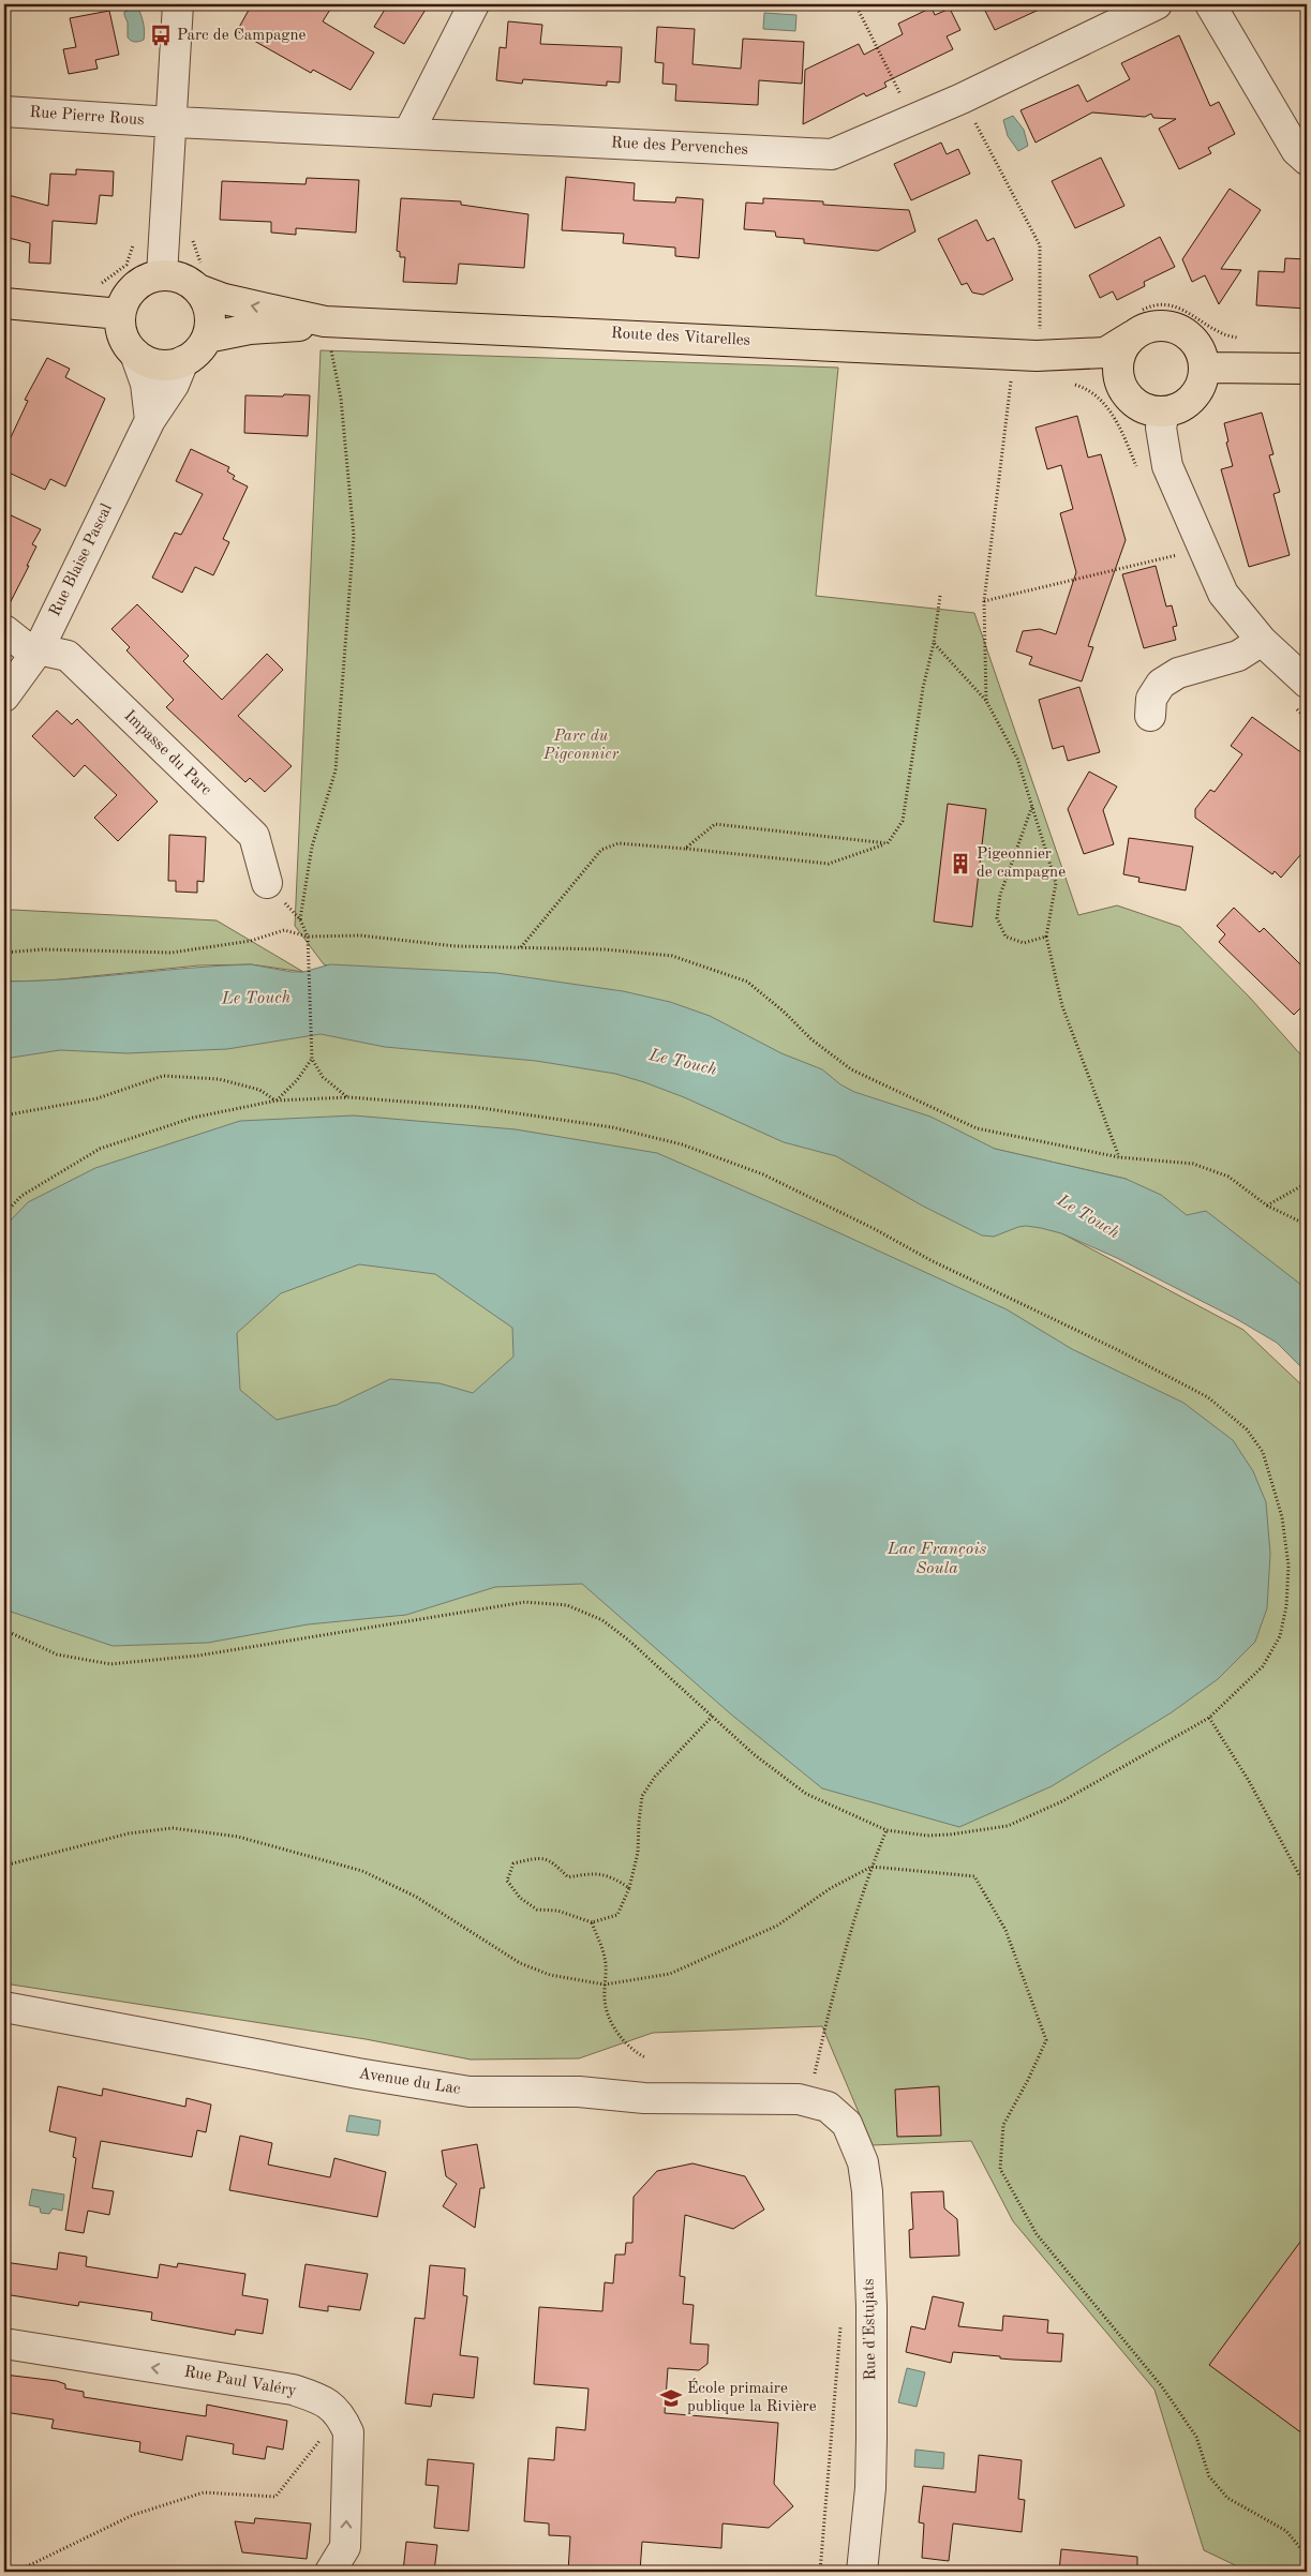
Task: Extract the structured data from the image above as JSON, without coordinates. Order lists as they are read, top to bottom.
{
  "streets": {
    "main road": ["Route des Vitarelles"],
    "street": [
      "Rue Pierre Rous",
      "Rue des Pervenches",
      "Rue Blaise Pascal",
      "Impasse du Parc",
      "Avenue du Lac",
      "Rue d'Estujats",
      "Rue Paul Valéry"
    ]
  },
  "crossings": [
    ["Rue Pierre Rous", "Rue des Pervenches"],
    ["Route des Vitarelles", "Rue Blaise Pascal"],
    ["Rue Blaise Pascal", "Impasse du Parc"],
    ["Avenue du Lac", "Rue d'Estujats"]
  ],
  "one_way": ["Rue Paul Valéry"],
  "water": ["Le Touch", "Lac François Soula"],
  "parks": ["Parc du Pigeonnier"],
  "places": {
    "bus stop": ["Parc de Campagne"],
    "building": ["Pigeonnier de campagne"],
    "school or university": ["École primaire publique la Rivière"]
  }
}
